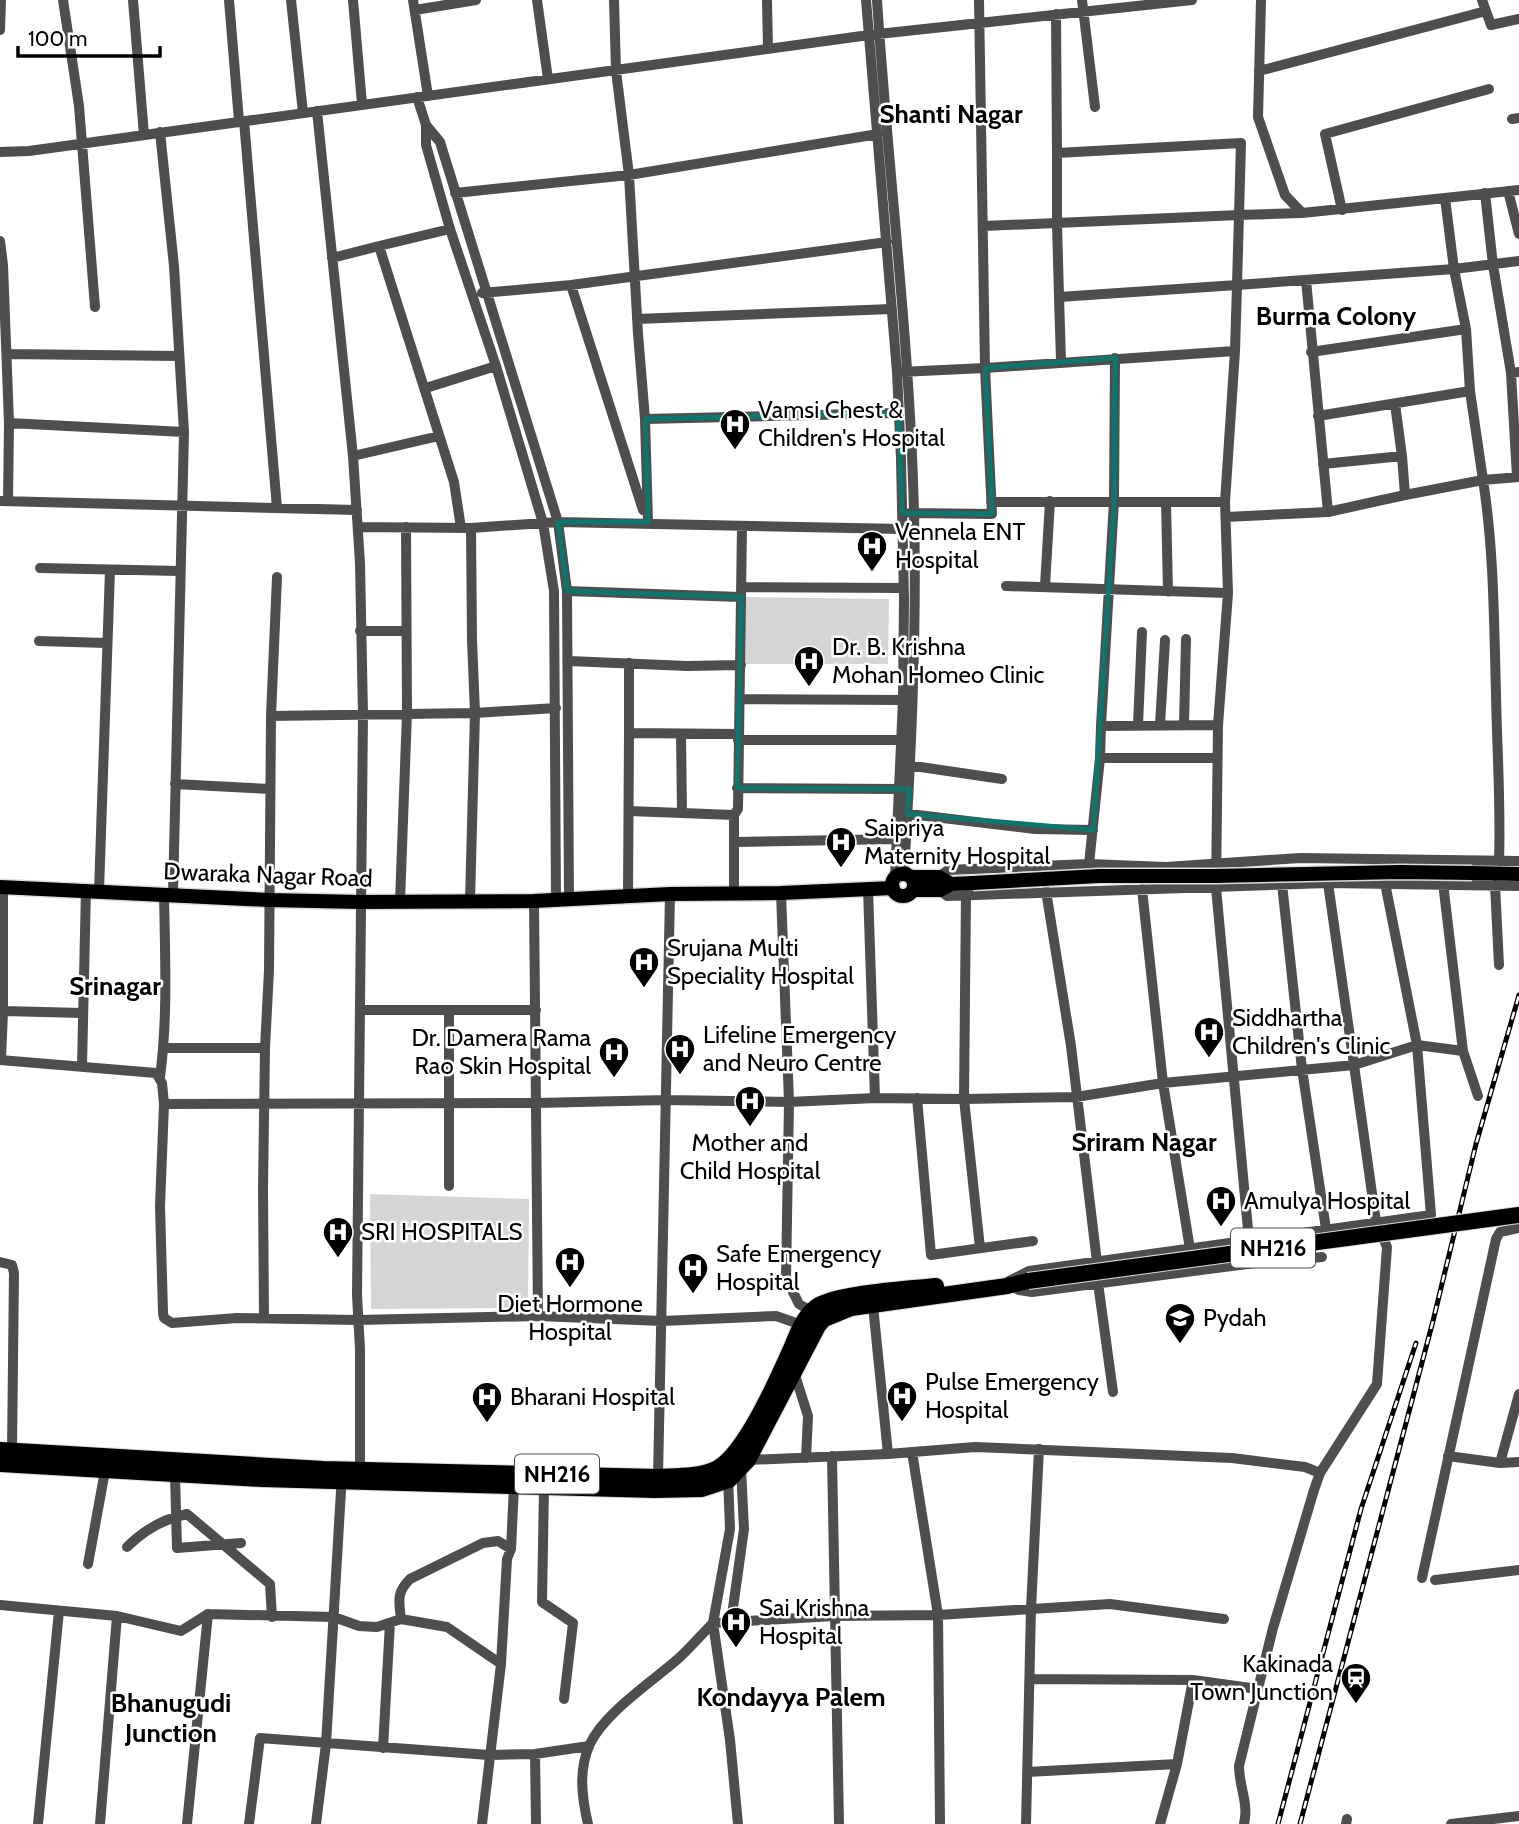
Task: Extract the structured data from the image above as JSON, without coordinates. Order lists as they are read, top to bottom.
{
  "streets": {
    "highway": ["NH216"],
    "main road": ["Dwaraka Nagar Road"]
  },
  "districts": [
    "Shanti Nagar",
    "Burma Colony",
    "Srinagar",
    "Sriram Nagar",
    "Kondayya Palem",
    "Bhanugudi Junction"
  ],
  "places": {
    "hospital": [
      "Vamsi Chest & Children's Hospital",
      "Vennela ENT Hospital",
      "Dr. B. Krishna Mohan Homeo Clinic",
      "Saipriya Maternity Hospital",
      "Srujana Multi Speciality Hospital",
      "Siddhartha Children's Clinic",
      "Lifeline Emergency and Neuro Centre",
      "Dr. Damera Rama Rao Skin Hospital",
      "Mother and Child Hospital",
      "Amulya Hospital",
      "SRI HOSPITALS",
      "Diet Hormone Hospital",
      "Safe Emergency Hospital",
      "Pulse Emergency Hospital",
      "Bharani Hospital",
      "Sai Krishna Hospital"
    ],
    "school or university": ["Pydah"],
    "station": ["Kakinada Town Junction"]
  },
  "scale_bar": "100 m"
}
